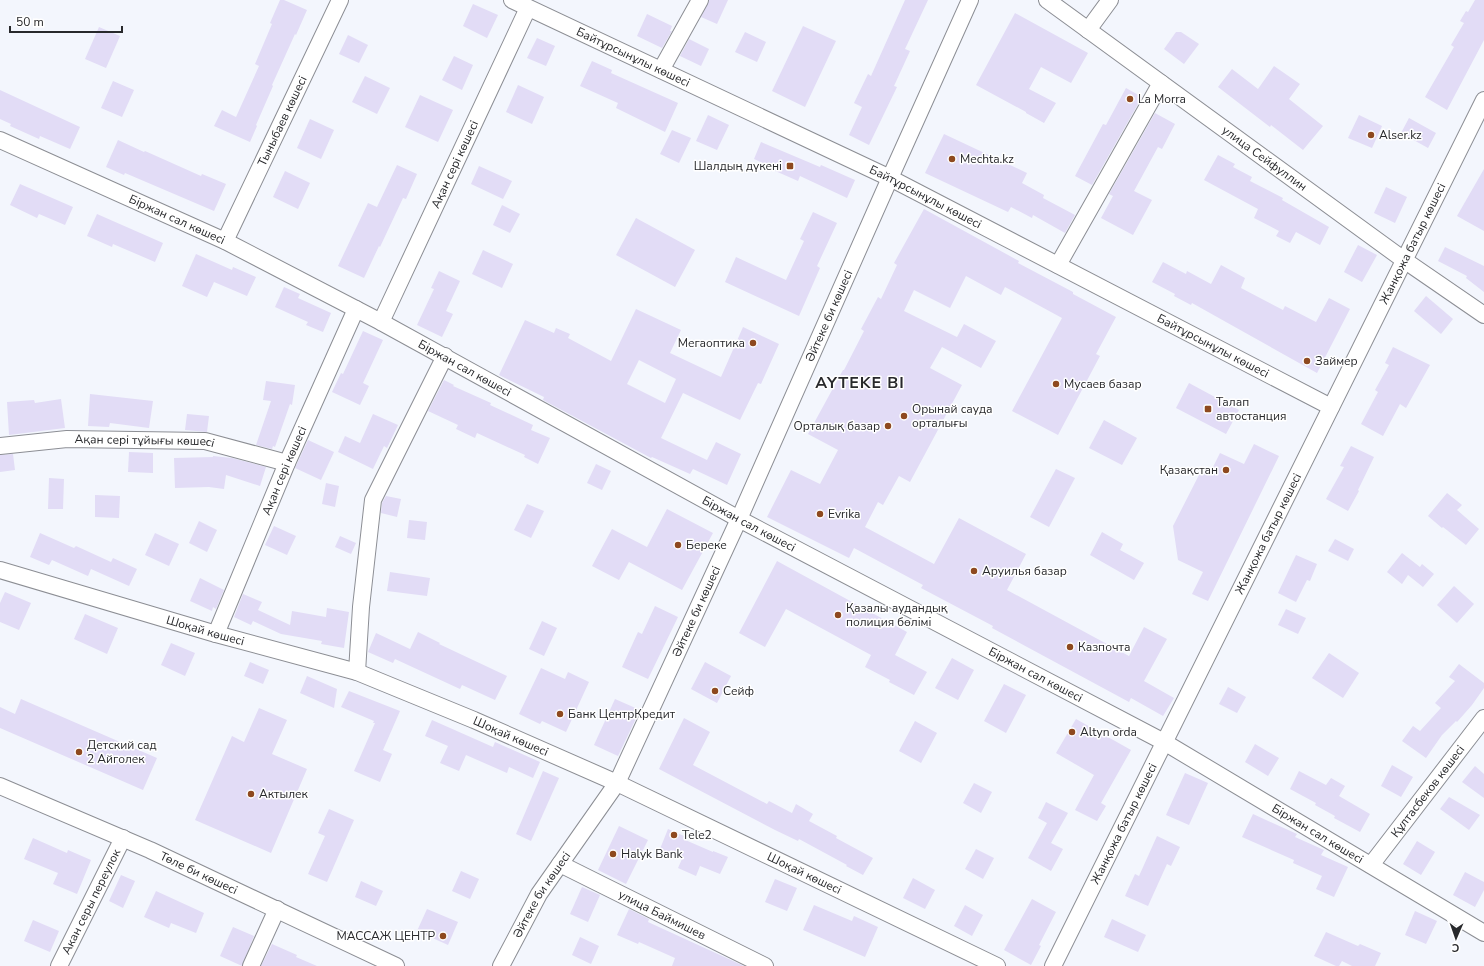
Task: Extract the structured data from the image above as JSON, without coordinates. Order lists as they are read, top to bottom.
{
  "streets": {
    "street": [
      "Байтұрсынұлы көшесі",
      "Тыныбаев көшесі",
      "улица Сейфуллин",
      "Ақан сері көшесі",
      "Біржан сал көшесі",
      "Жанқожа батыр көшесі",
      "Әйтеке би көшесі",
      "Ақан сері тұйығы көшесі",
      "Шоқай көшесі",
      "Құлтасбеков көшесі",
      "Төле би көшесі",
      "Акан серы переулок",
      "улица Баймишев"
    ]
  },
  "crossings": [
    ["Байтұрсынұлы көшесі", "Ақан сері көшесі"],
    ["Байтұрсынұлы көшесі", "Жанқожа батыр көшесі"],
    ["Байтұрсынұлы көшесі", "Әйтеке би көшесі"],
    ["Тыныбаев көшесі", "Біржан сал көшесі"],
    ["улица Сейфуллин", "Жанқожа батыр көшесі"],
    ["Ақан сері көшесі", "Біржан сал көшесі"],
    ["Ақан сері көшесі", "Ақан сері тұйығы көшесі"],
    ["Ақан сері көшесі", "Шоқай көшесі"],
    ["Біржан сал көшесі", "Жанқожа батыр көшесі"],
    ["Біржан сал көшесі", "Әйтеке би көшесі"],
    ["Біржан сал көшесі", "Құлтасбеков көшесі"],
    ["Әйтеке би көшесі", "Шоқай көшесі"],
    ["Әйтеке би көшесі", "улица Баймишев"],
    ["Төле би көшесі", "Акан серы переулок"]
  ],
  "districts": ["AYTEKE BI"],
  "places": {
    "other": [
      "La Morra",
      "Alser.kz",
      "Mechta.kz",
      "Мегаоптика",
      "Займер",
      "Мусаев базар",
      "Орынай сауда орталығы",
      "Орталық базар",
      "Қазақстан",
      "Evrika",
      "Береке",
      "Аруилья базар",
      "Қазалы аудандық полиция бөлімі",
      "Казпочта",
      "Сейф",
      "Банк ЦентрКредит",
      "Altyn orda",
      "Детский сад 2 Айголек",
      "Актылек",
      "Tele2",
      "Halyk Bank",
      "МАССАЖ ЦЕНТР"
    ],
    "transit": ["Шалдың дүкені", "Талап автостанция"]
  },
  "scale_bar": "50 m",
  "north": "bottom"
}
